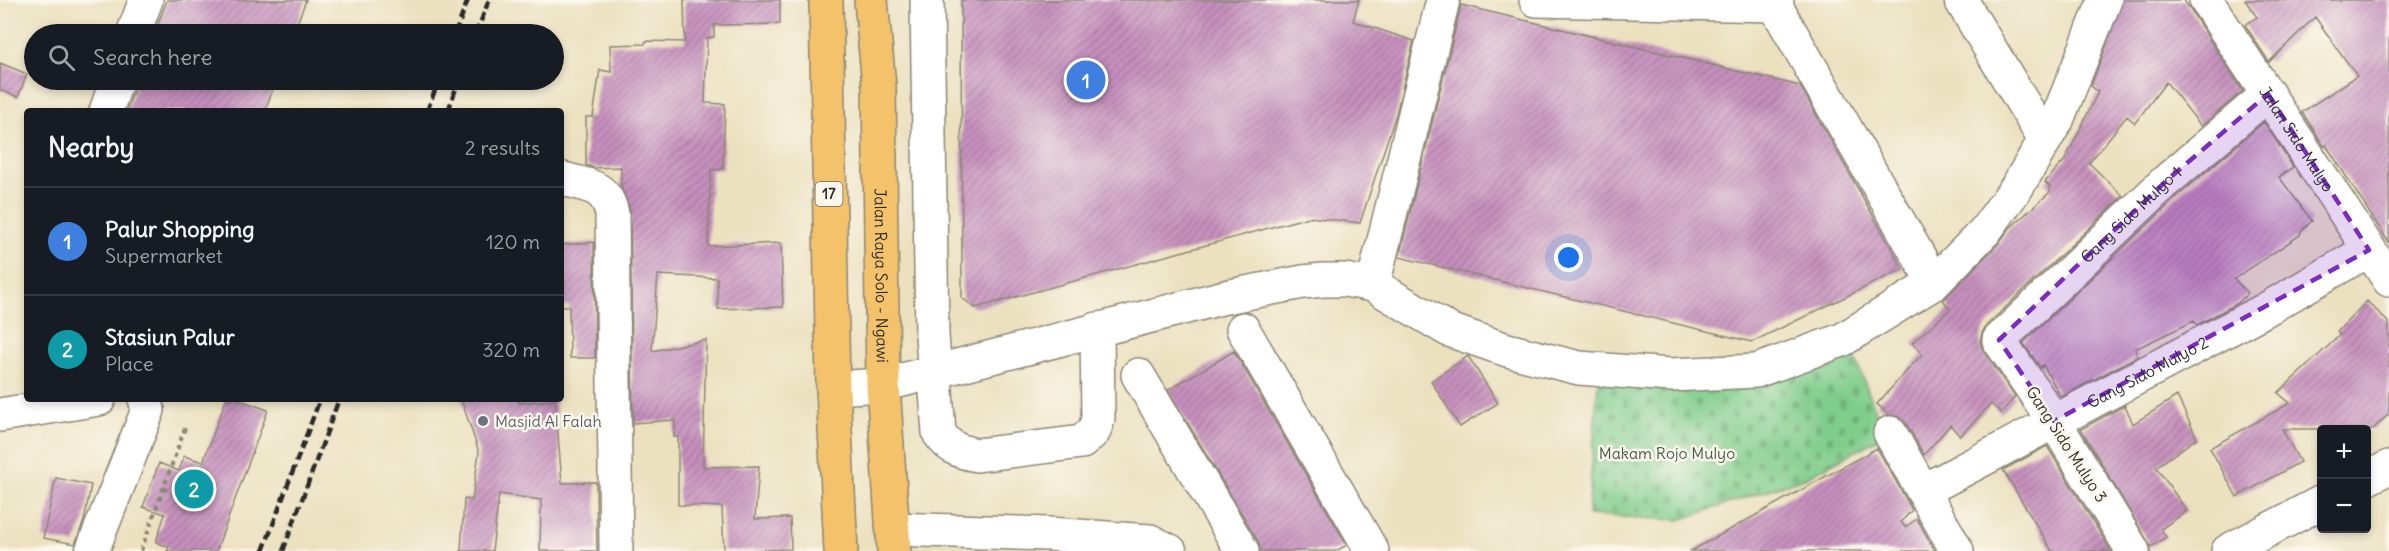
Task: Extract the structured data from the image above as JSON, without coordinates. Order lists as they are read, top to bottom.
{
  "streets": {
    "highway": ["17", "Jalan Raya Solo - Ngawi"],
    "street": [
      "Jalan Sido Mulyo",
      "Gang Sido Mulyo 1",
      "Gang Sido Mulyo 2",
      "Gang Sido Mulyo 3"
    ]
  },
  "crossings": [
    ["Jalan Sido Mulyo", "Gang Sido Mulyo 1"],
    ["Jalan Sido Mulyo", "Gang Sido Mulyo 2"],
    ["Gang Sido Mulyo 1", "Gang Sido Mulyo 3"],
    ["Gang Sido Mulyo 2", "Gang Sido Mulyo 3"]
  ],
  "parks": ["Makam Rojo Mulyo"],
  "places": ["Masjid Al Falah"],
  "page": {
    "search": "Search here",
    "pins": ["1", "2"],
    "heading": ["Nearby", "2 results"],
    "list": [
      {
        "mark": "1",
        "name": "Palur Shopping",
        "note": "Supermarket",
        "value": "120 m"
      },
      {
        "mark": "2",
        "name": "Stasiun Palur",
        "note": "Place",
        "value": "320 m"
      }
    ],
    "map_buttons": ["+", "−"]
  }
}
